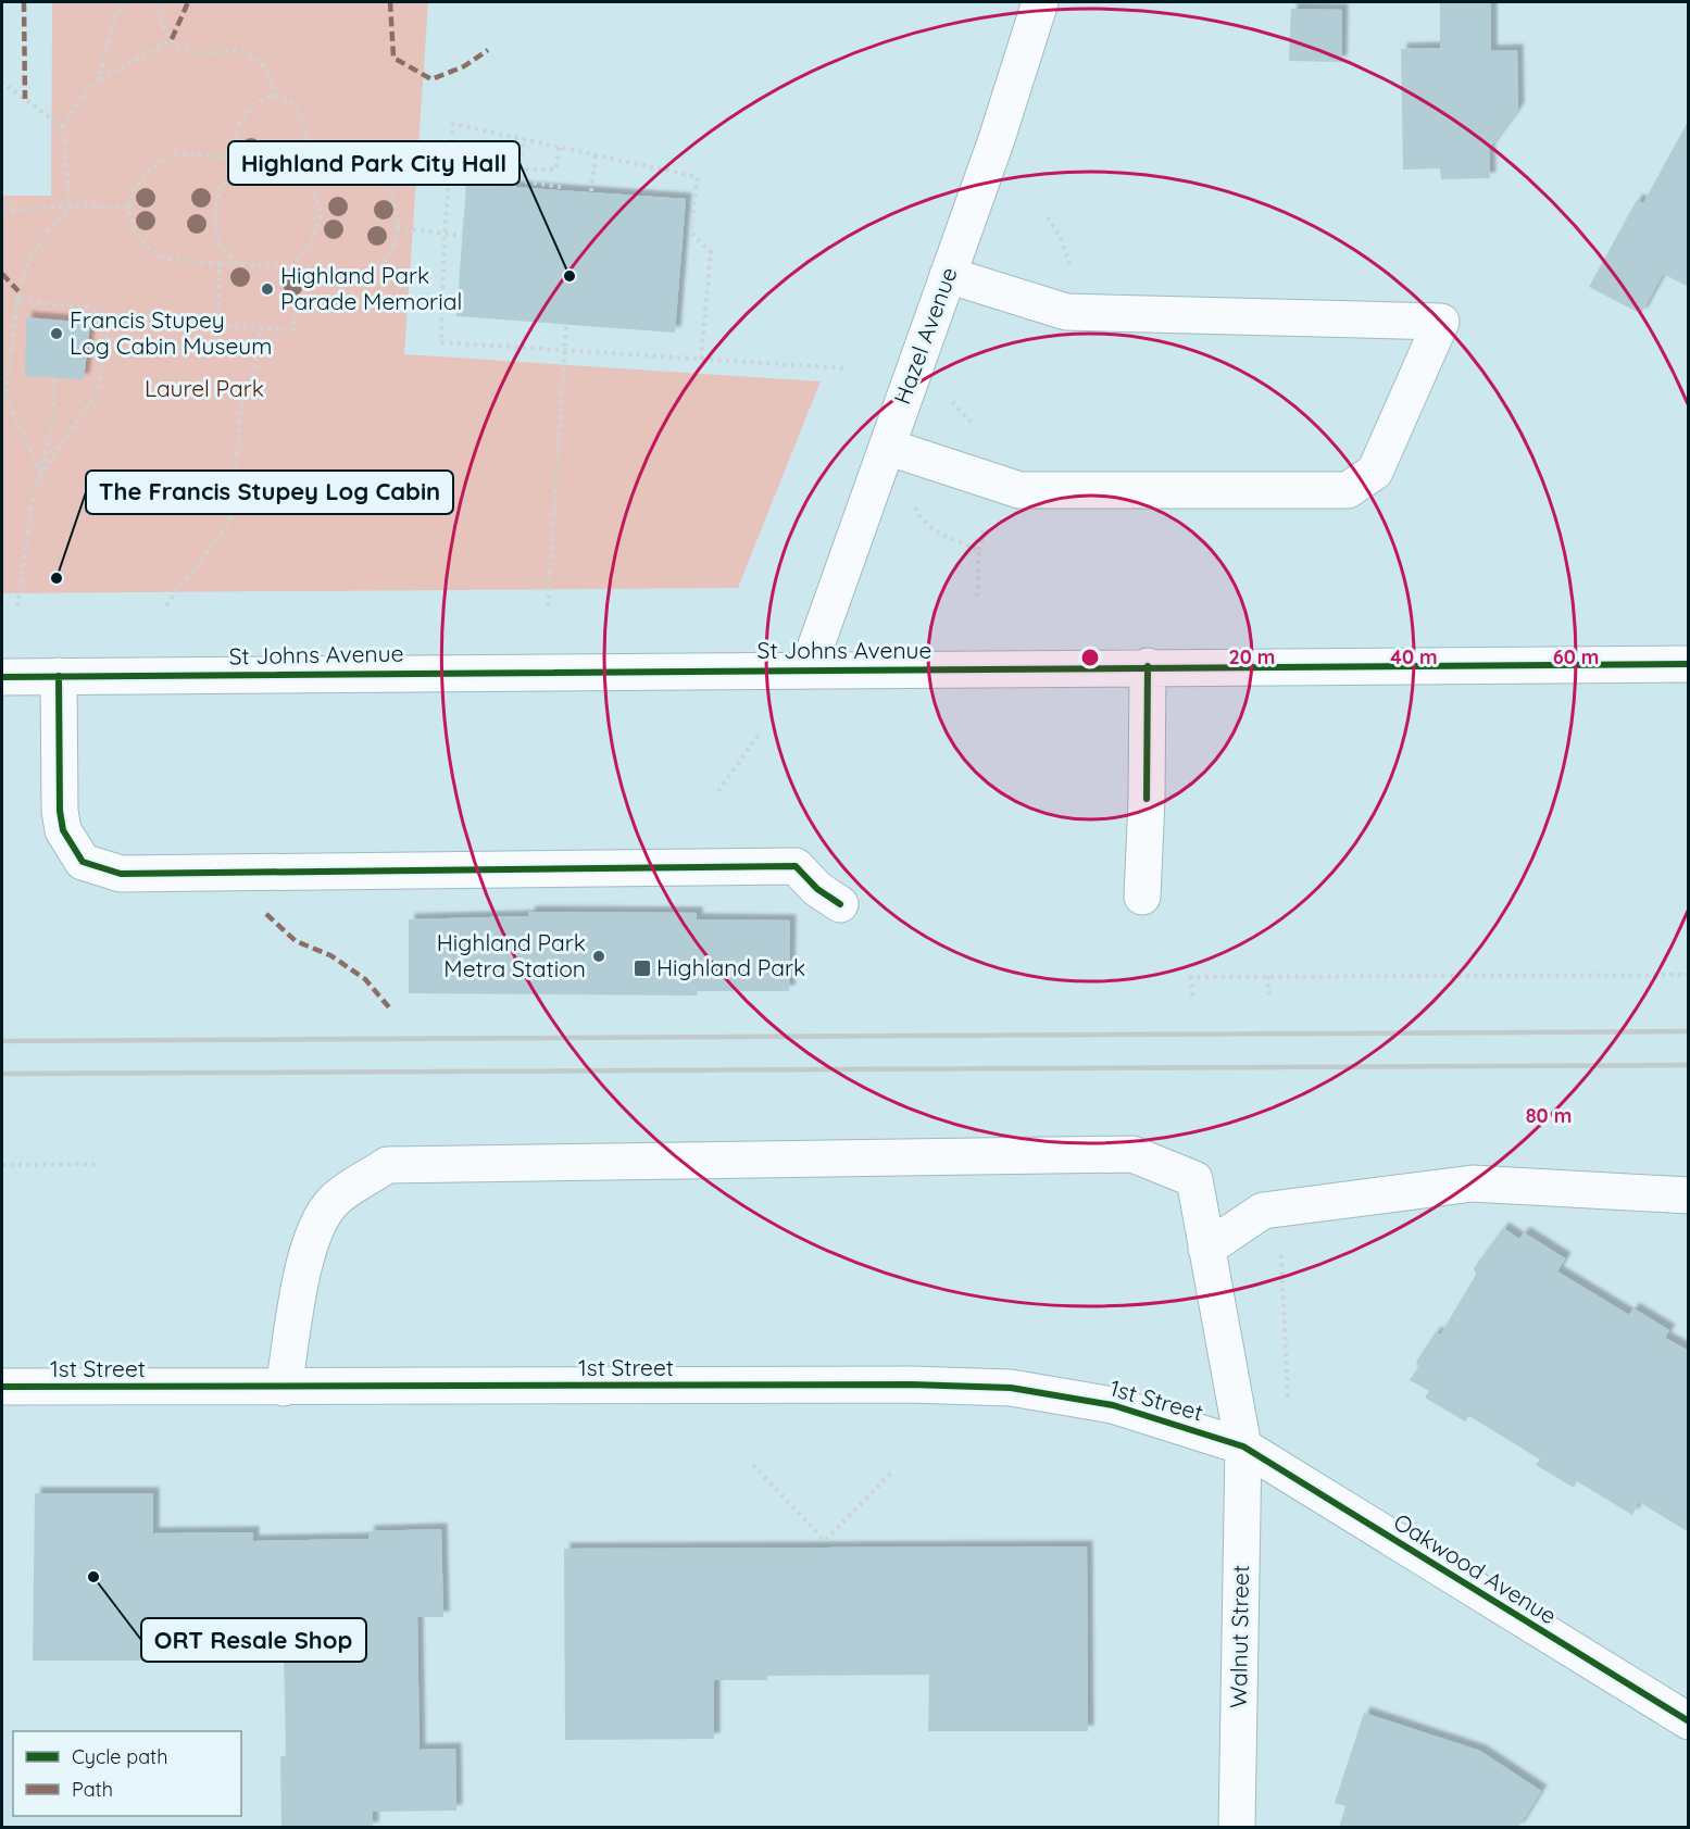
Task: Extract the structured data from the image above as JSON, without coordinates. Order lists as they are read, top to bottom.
{
  "streets": {
    "street": [
      "Hazel Avenue",
      "St Johns Avenue",
      "1st Street",
      "Oakwood Avenue",
      "Walnut Street"
    ]
  },
  "crossings": [
    ["Hazel Avenue", "St Johns Avenue"],
    ["1st Street", "Oakwood Avenue"],
    ["1st Street", "Walnut Street"],
    ["Oakwood Avenue", "Walnut Street"]
  ],
  "parks": ["Laurel Park"],
  "places": {
    "other": [
      "Highland Park City Hall",
      "Highland Park Parade Memorial",
      "Francis Stupey Log Cabin Museum",
      "The Francis Stupey Log Cabin",
      "Highland Park Metra Station",
      "ORT Resale Shop"
    ],
    "transit": ["Highland Park"]
  },
  "legend": ["Cycle path", "Path"],
  "rings": [
    "20 m",
    "40 m",
    "60 m",
    "80 m"
  ]
}
